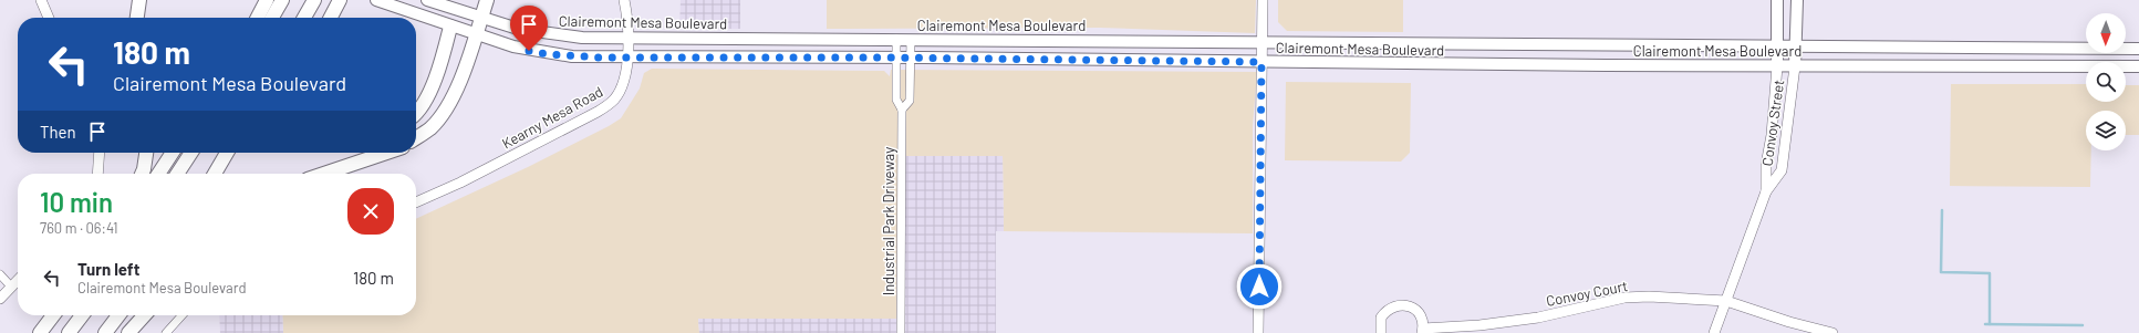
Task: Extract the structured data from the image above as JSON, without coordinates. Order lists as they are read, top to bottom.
{
  "streets": {
    "main road": ["Clairemont Mesa Boulevard", "Convoy Street"],
    "street": ["Kearny Mesa Road", "Industrial Park Driveway", "Convoy Court"]
  },
  "crossings": [
    ["Clairemont Mesa Boulevard", "Kearny Mesa Road"],
    ["Clairemont Mesa Boulevard", "Convoy Street"],
    ["Clairemont Mesa Boulevard", "Industrial Park Driveway"],
    ["Convoy Street", "Convoy Court"]
  ],
  "north": "bottom",
  "page": {
    "turn": ["180 m", "Clairemont Mesa Boulevard"],
    "then": "Then",
    "heading": ["10 min", "760 m · 06:41"],
    "list": [
      {
        "name": "Turn left",
        "note": "Clairemont Mesa Boulevard",
        "value": "180 m"
      }
    ]
  }
}
